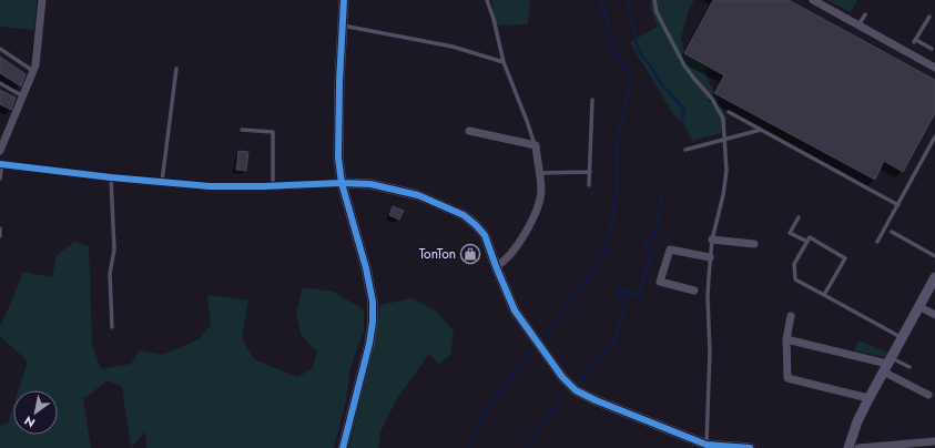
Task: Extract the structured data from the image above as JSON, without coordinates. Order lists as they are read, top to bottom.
{
  "places": {
    "shop": ["TonTon"]
  },
  "north": "bottom left"
}
